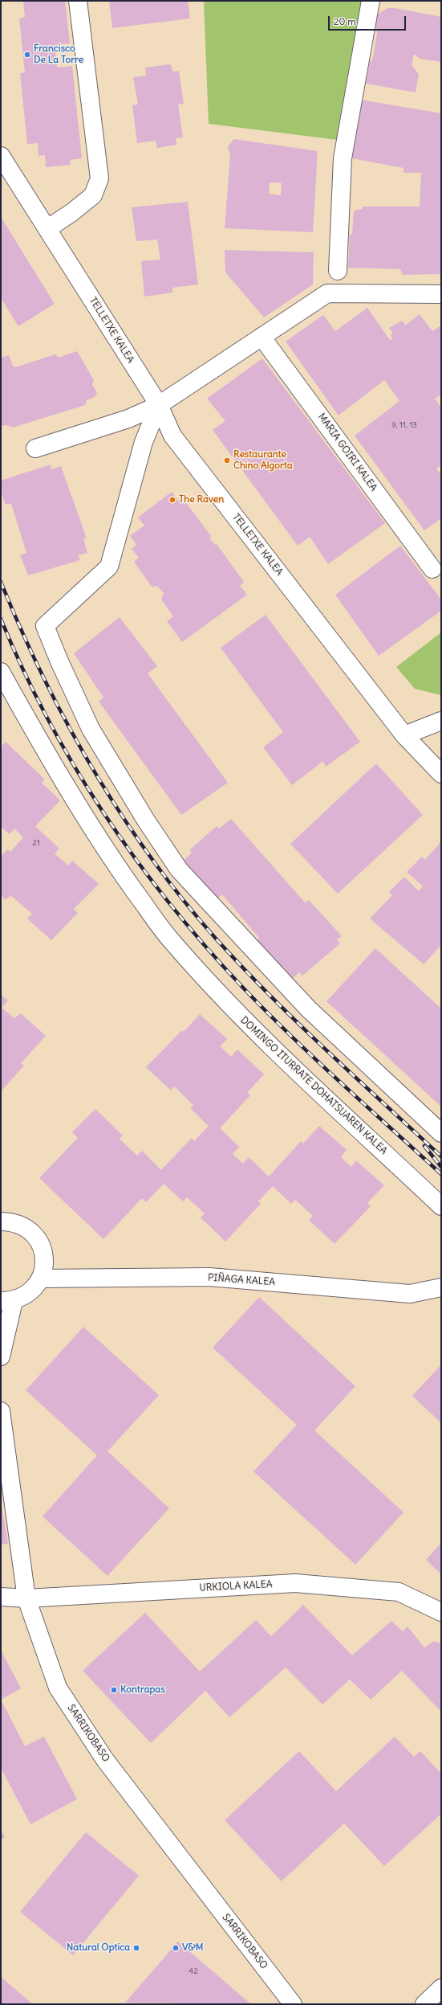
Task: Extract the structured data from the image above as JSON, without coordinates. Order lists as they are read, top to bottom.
{
  "streets": {
    "street": [
      "TELLETXE KALEA",
      "MARIA GOIRI KALEA",
      "DOMINGO ITURRATE DOHATSUAREN KALEA",
      "PIÑAGA KALEA",
      "URKIOLA KALEA",
      "SARRIKOBASO"
    ]
  },
  "crossings": [
    ["URKIOLA KALEA", "SARRIKOBASO"]
  ],
  "places": [
    "Francisco De La Torre",
    "Restaurante Chino Algorta",
    "The Raven",
    "Kontrapas",
    "Natural Optica",
    "V&M"
  ],
  "house_numbers": ["9, 11, 13", "21", "42"],
  "scale_bar": "20 m"
}
